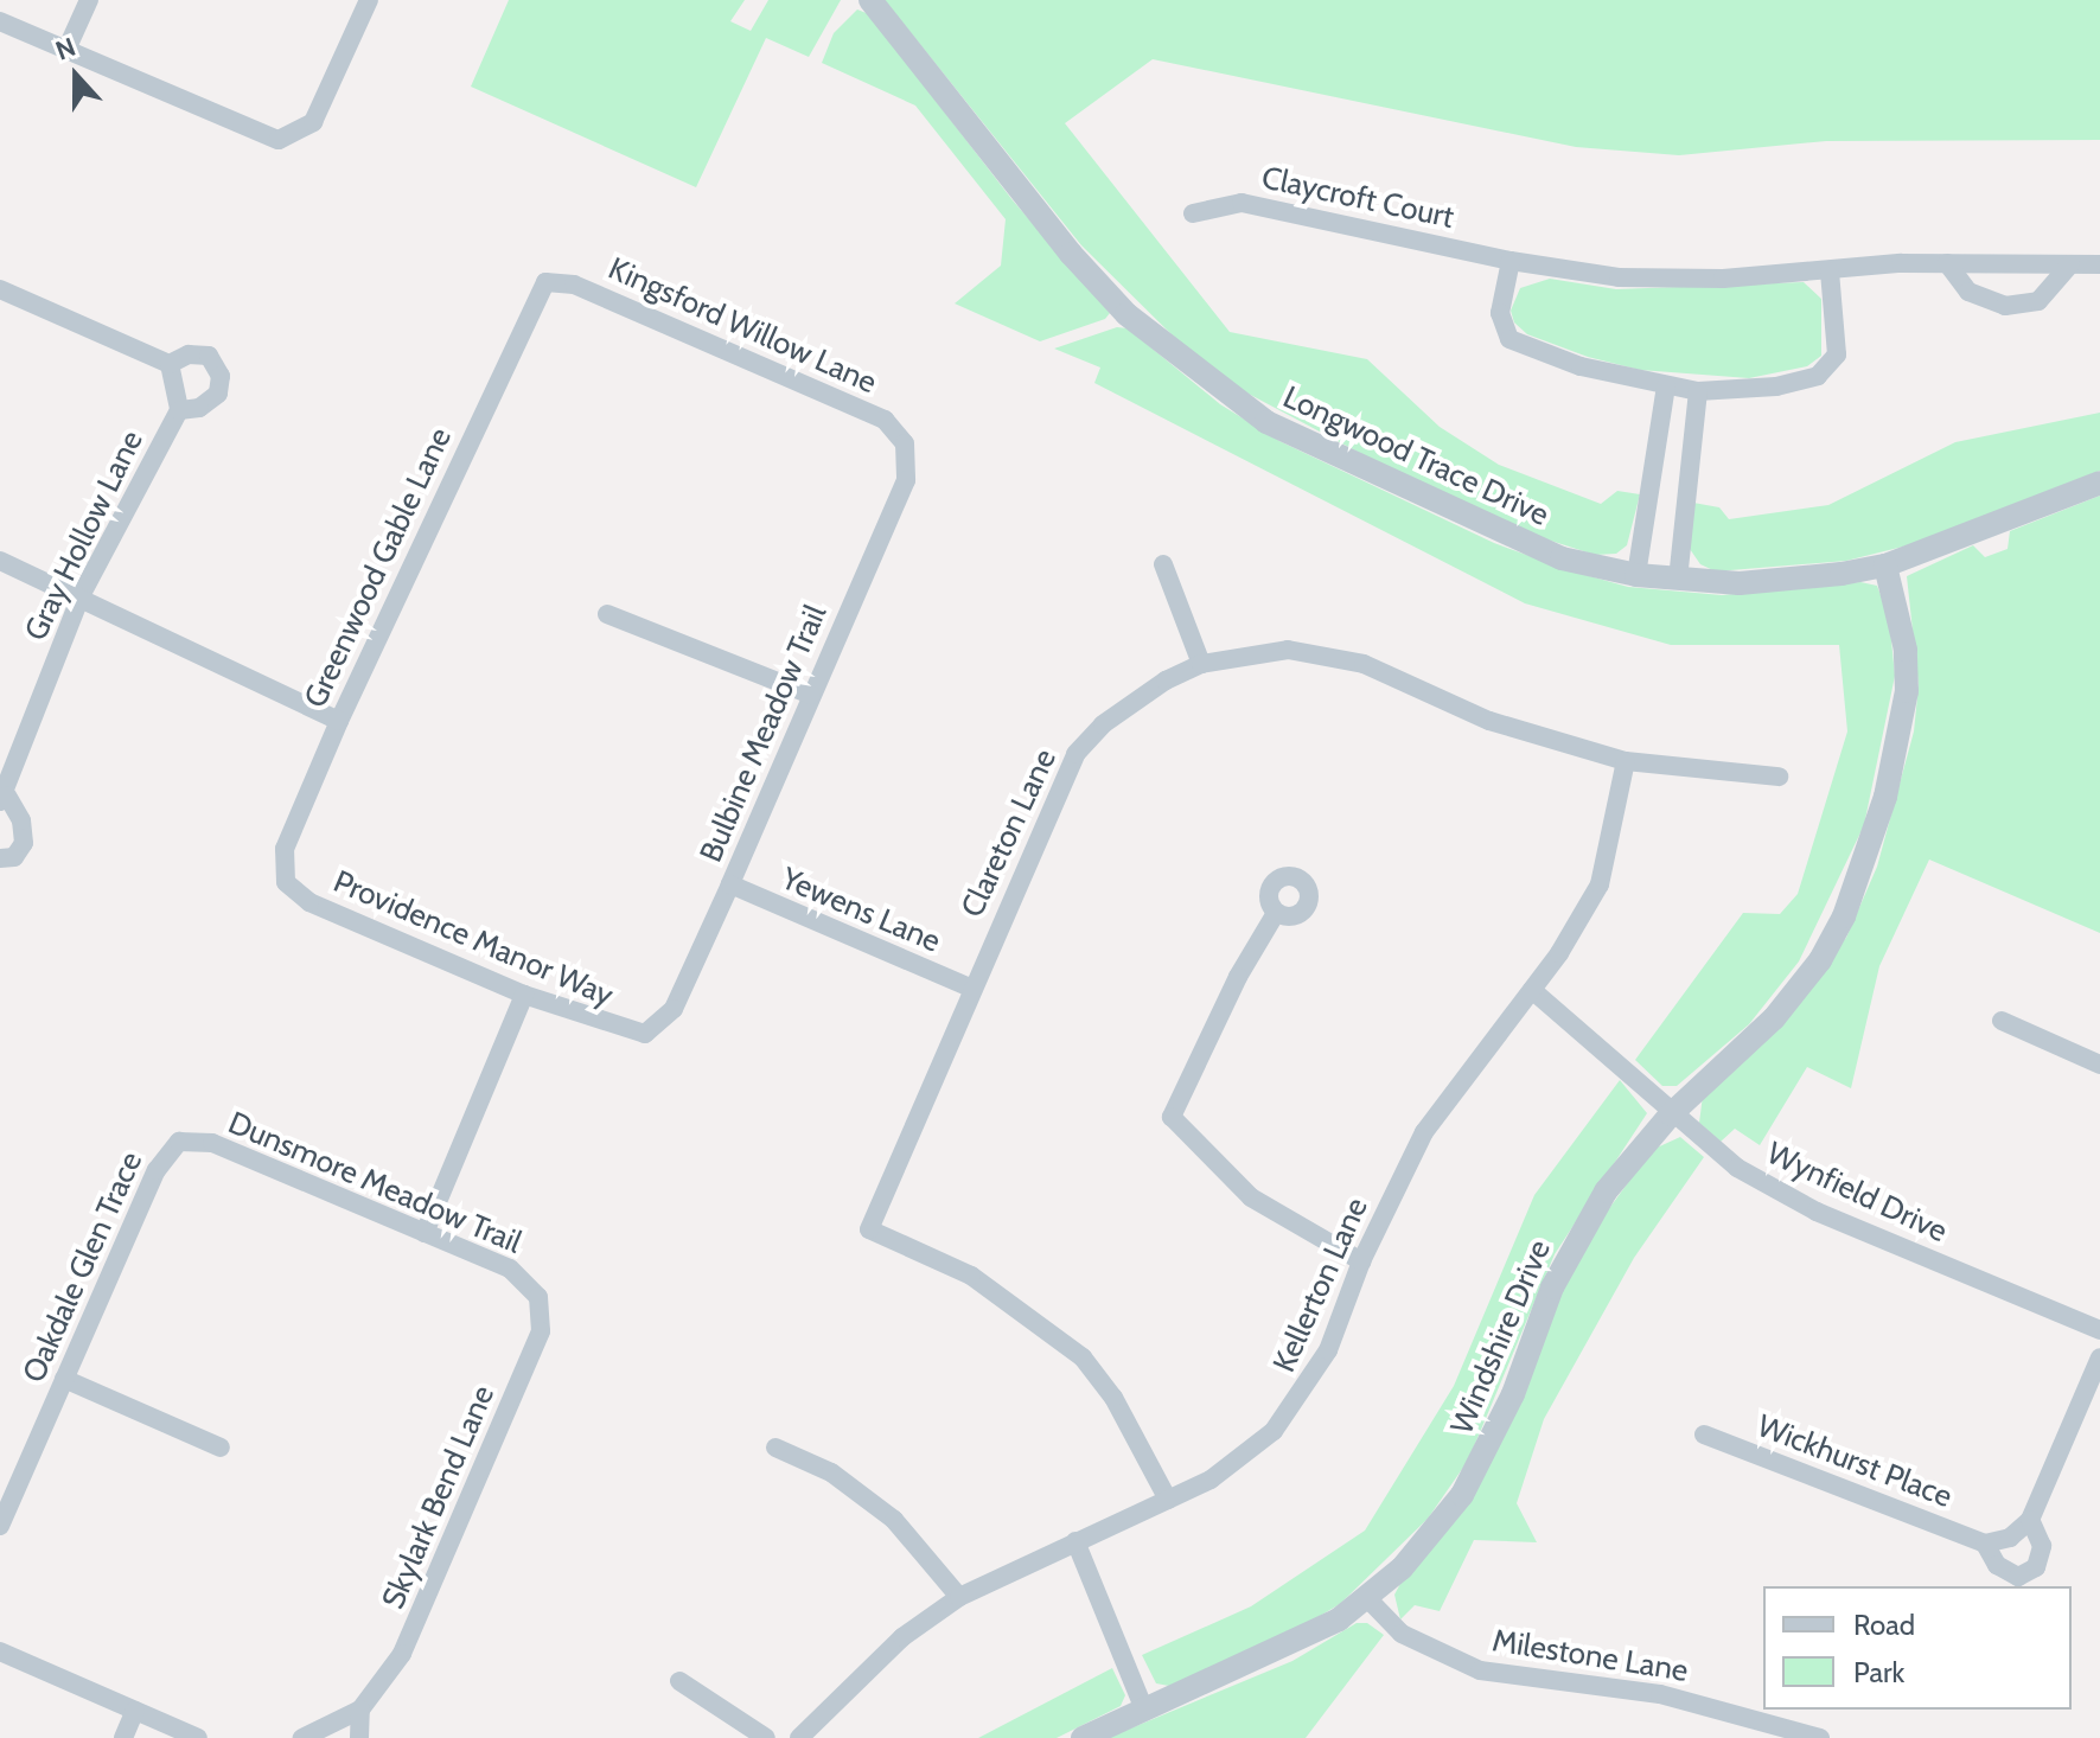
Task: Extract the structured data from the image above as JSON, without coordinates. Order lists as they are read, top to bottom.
{
  "streets": {
    "street": [
      "Claycroft Court",
      "Kingsford Willow Lane",
      "Longwood Trace Drive",
      "Gray Hollow Lane",
      "Greenwood Gable Lane",
      "Bulbine Meadow Trail",
      "Clareton Lane",
      "Yewens Lane",
      "Providence Manor Way",
      "Dunsmore Meadow Trail",
      "Wynfield Drive",
      "Oakdale Glen Trace",
      "Kellerton Lane",
      "Windshire Drive",
      "Wickhurst Place",
      "Skylark Bend Lane",
      "Milestone Lane"
    ]
  },
  "crossings": [
    ["Kingsford Willow Lane", "Greenwood Gable Lane"],
    ["Kingsford Willow Lane", "Bulbine Meadow Trail"],
    ["Longwood Trace Drive", "Windshire Drive"],
    ["Greenwood Gable Lane", "Providence Manor Way"],
    ["Bulbine Meadow Trail", "Yewens Lane"],
    ["Bulbine Meadow Trail", "Providence Manor Way"],
    ["Clareton Lane", "Yewens Lane"],
    ["Clareton Lane", "Kellerton Lane"],
    ["Dunsmore Meadow Trail", "Oakdale Glen Trace"],
    ["Dunsmore Meadow Trail", "Skylark Bend Lane"],
    ["Wynfield Drive", "Kellerton Lane"],
    ["Wynfield Drive", "Windshire Drive"],
    ["Windshire Drive", "Milestone Lane"]
  ],
  "legend": ["Road", "Park"],
  "north": "top"
}
